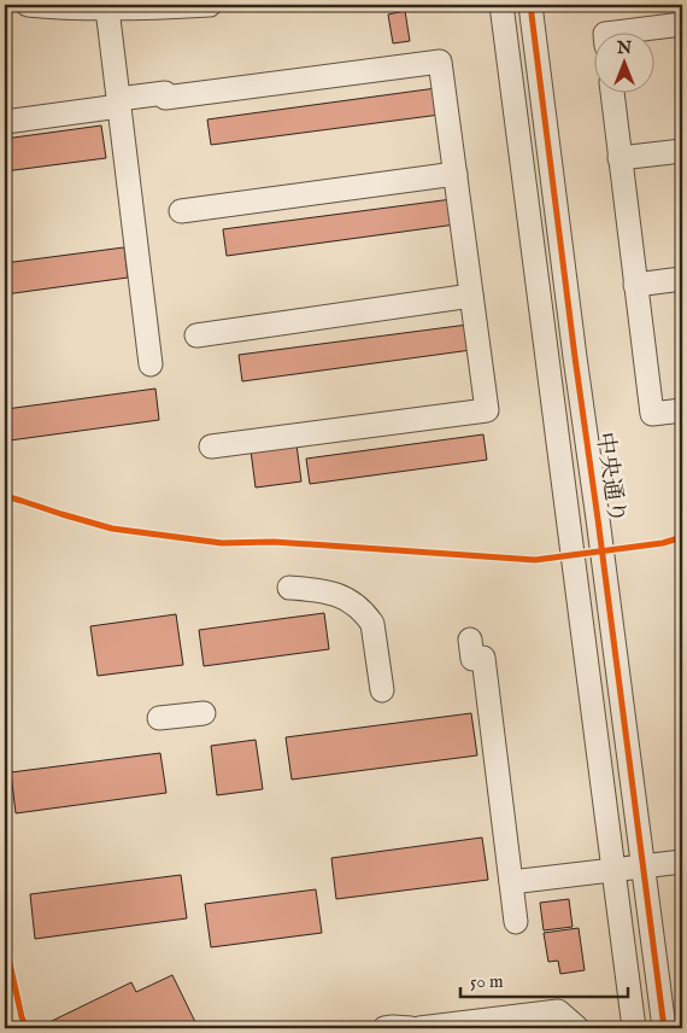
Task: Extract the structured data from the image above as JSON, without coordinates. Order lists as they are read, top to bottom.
{
  "streets": {
    "street": ["中央通り"]
  },
  "scale_bar": "50 m",
  "north": "top"
}
